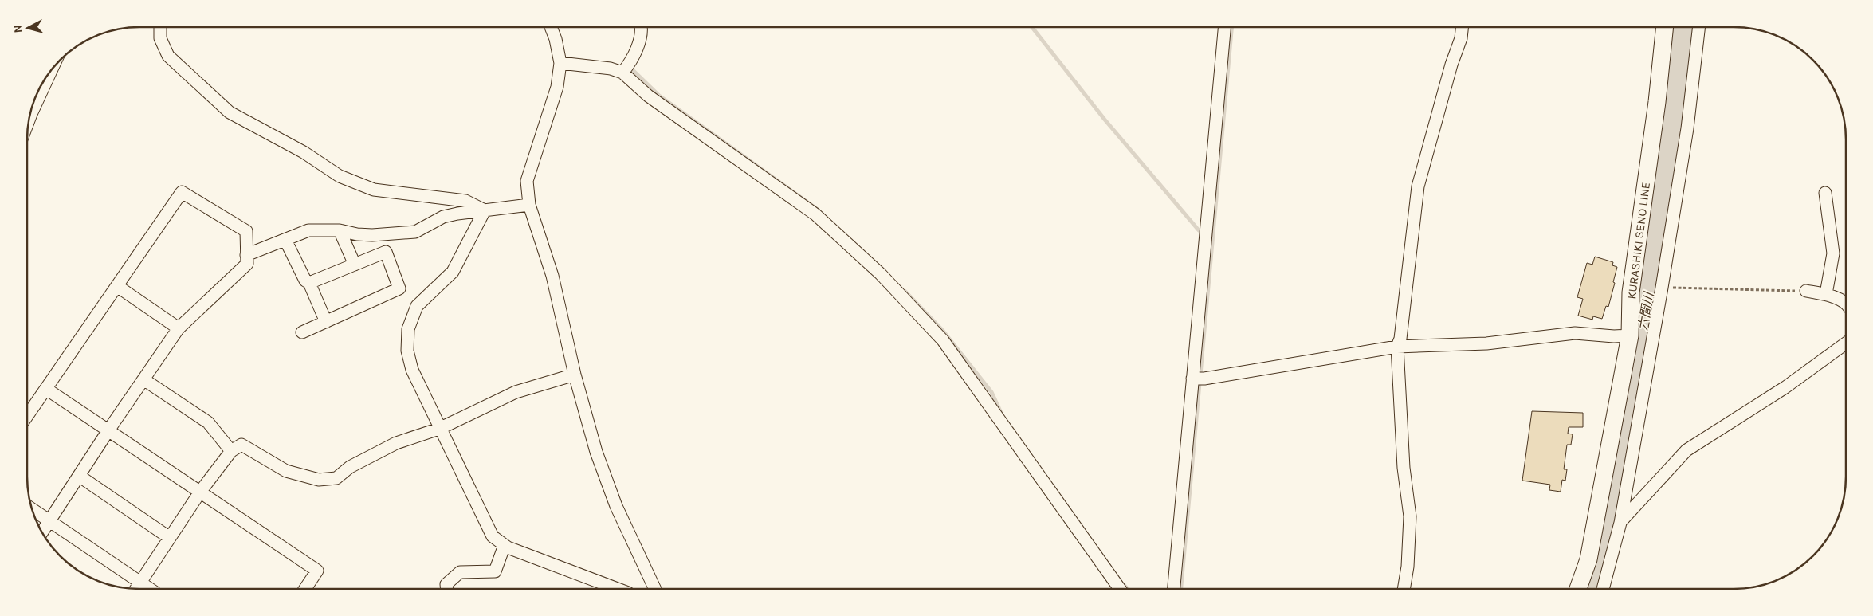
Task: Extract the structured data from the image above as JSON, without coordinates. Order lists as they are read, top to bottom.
{
  "streets": {
    "main road": ["KURASHIKI SENO LINE"]
  },
  "water": ["六間川"],
  "north": "left"
}
